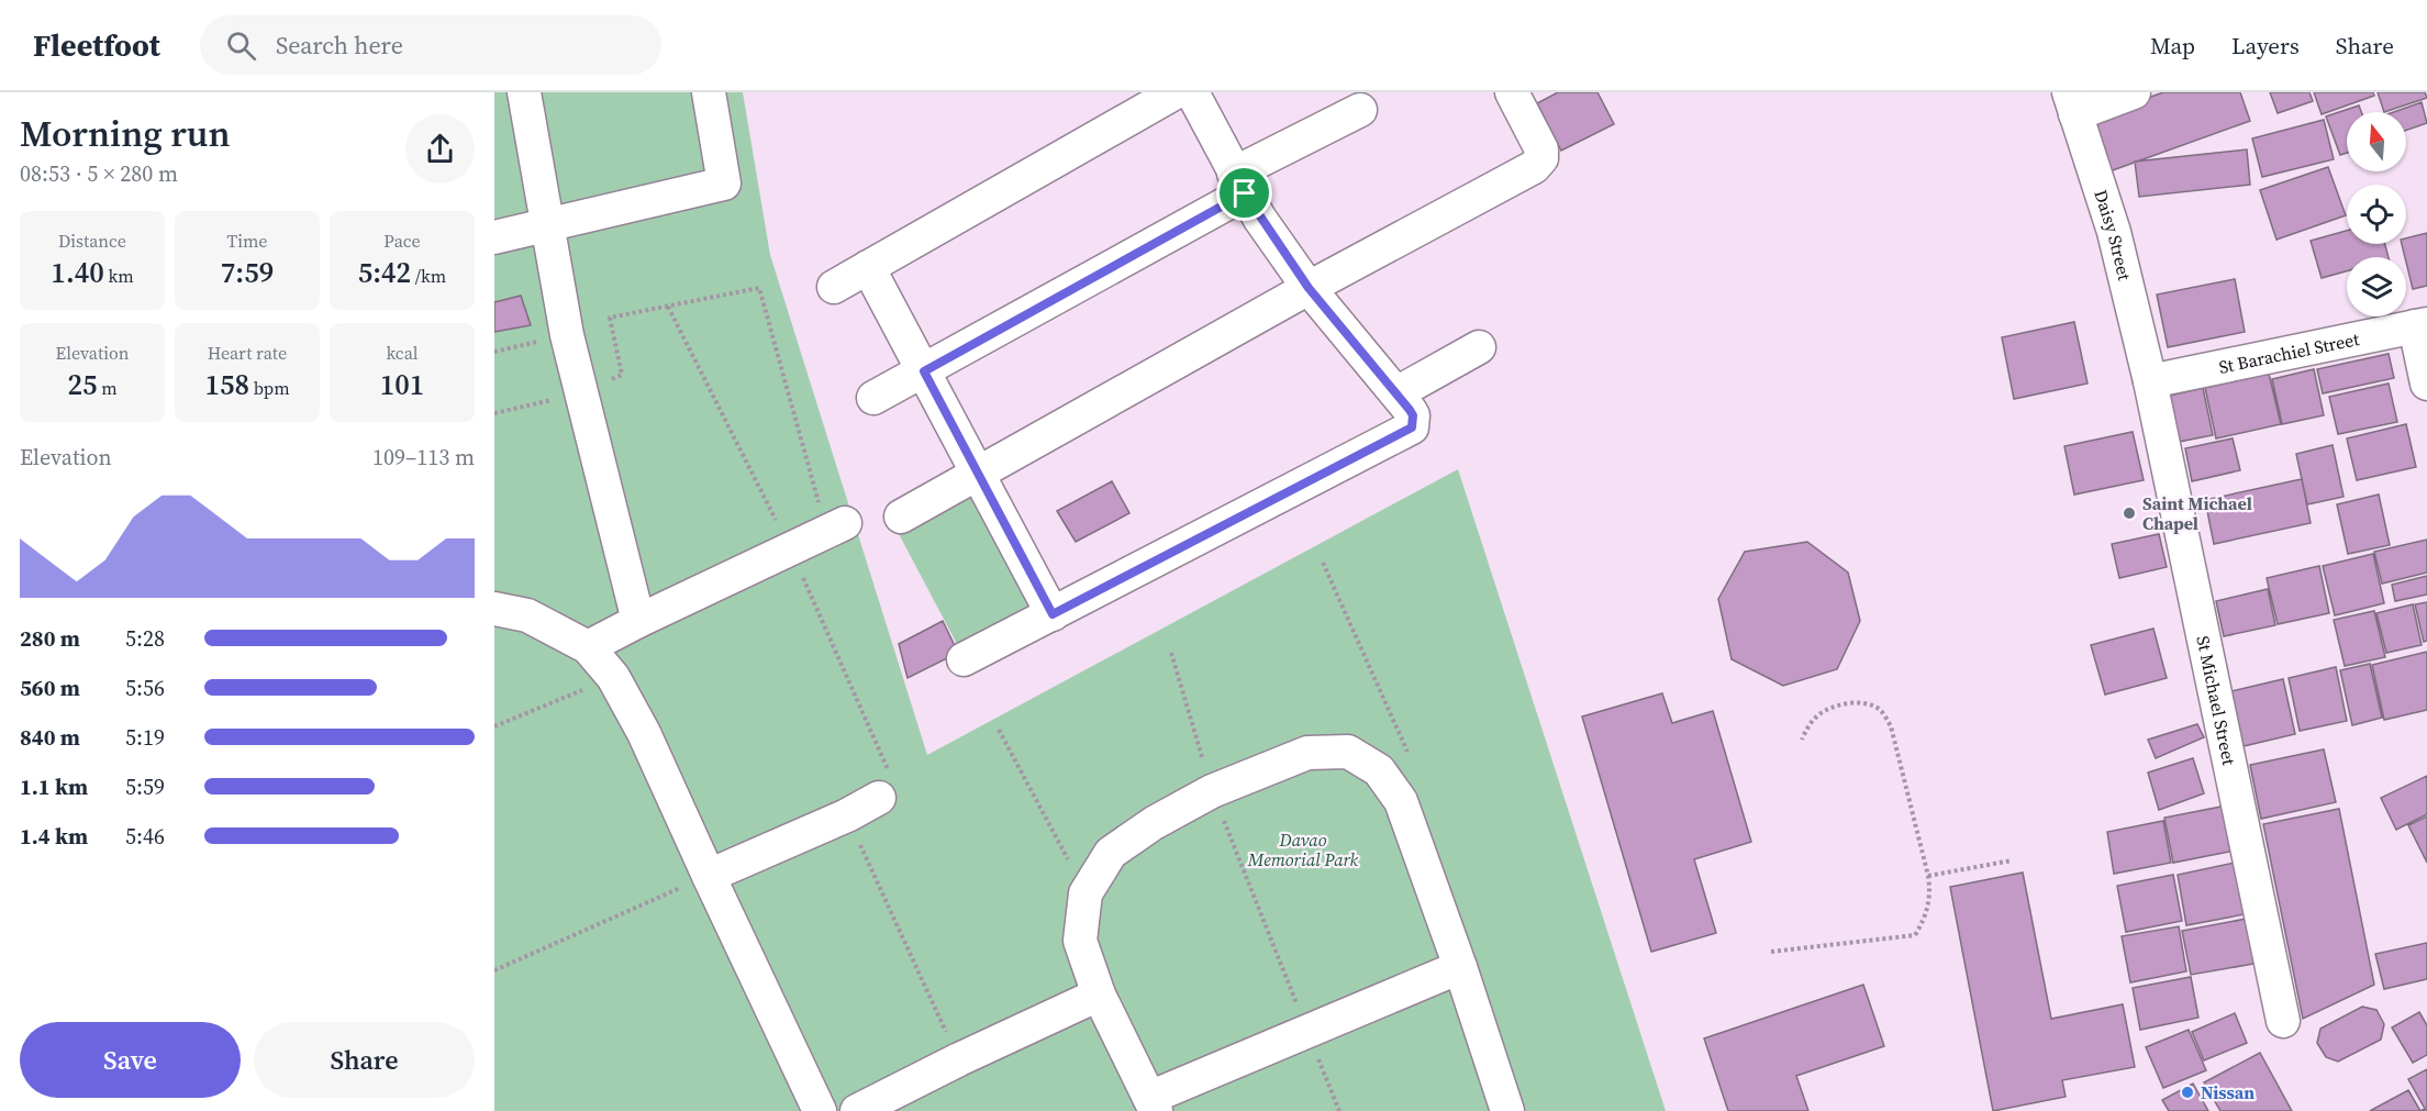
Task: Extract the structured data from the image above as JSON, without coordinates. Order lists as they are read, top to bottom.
{
  "streets": {
    "street": ["Daisy Street", "St Barachiel Street", "St Michael Street"]
  },
  "crossings": [
    ["Daisy Street", "St Barachiel Street"],
    ["Daisy Street", "St Michael Street"],
    ["St Barachiel Street", "St Michael Street"]
  ],
  "parks": ["Davao Memorial Park"],
  "places": ["Saint Michael Chapel", "Nissan"],
  "north": "top",
  "page": {
    "header": "Fleetfoot",
    "search": "Search here",
    "nav": ["Map", "Layers", "Share"],
    "heading": ["Morning run", "08:53 · 5 × 280 m"],
    "stats": [
      ["Distance", "1.40 km"],
      ["Time", "7:59"],
      ["Pace", "5:42 /km"],
      ["Elevation", "25 m"],
      ["Heart rate", "158 bpm"],
      ["kcal", "101"]
    ],
    "chart": ["Elevation", "109–113 m"],
    "list": [
      {
        "name": "280 m",
        "note": "5:28"
      },
      {
        "name": "560 m",
        "note": "5:56"
      },
      {
        "name": "840 m",
        "note": "5:19"
      },
      {
        "name": "1.1 km",
        "note": "5:59"
      },
      {
        "name": "1.4 km",
        "note": "5:46"
      }
    ],
    "buttons": ["Save", "Share"]
  }
}
